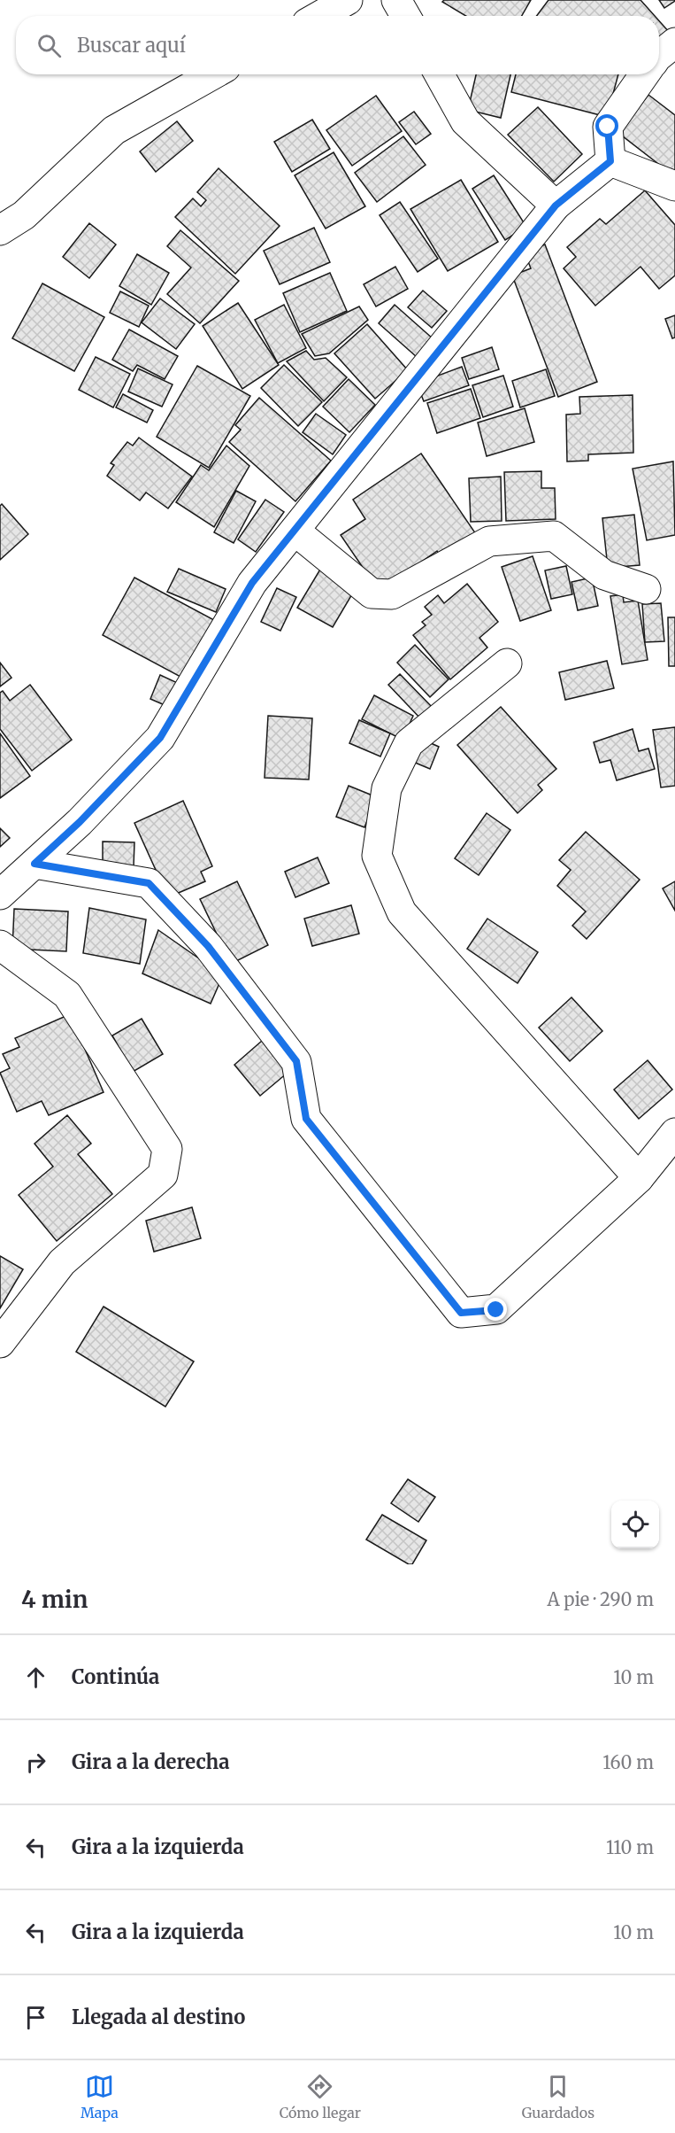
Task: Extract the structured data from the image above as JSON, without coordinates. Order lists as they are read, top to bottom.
{
  "page": {
    "search": "Buscar aquí",
    "heading": ["4 min", "A pie · 290 m"],
    "list": [
      ["Continúa", "10 m"],
      ["Gira a la derecha", "160 m"],
      ["Gira a la izquierda", "110 m"],
      ["Gira a la izquierda", "10 m"],
      "Llegada al destino"
    ],
    "nav": ["Mapa", "Cómo llegar", "Guardados"]
  }
}
